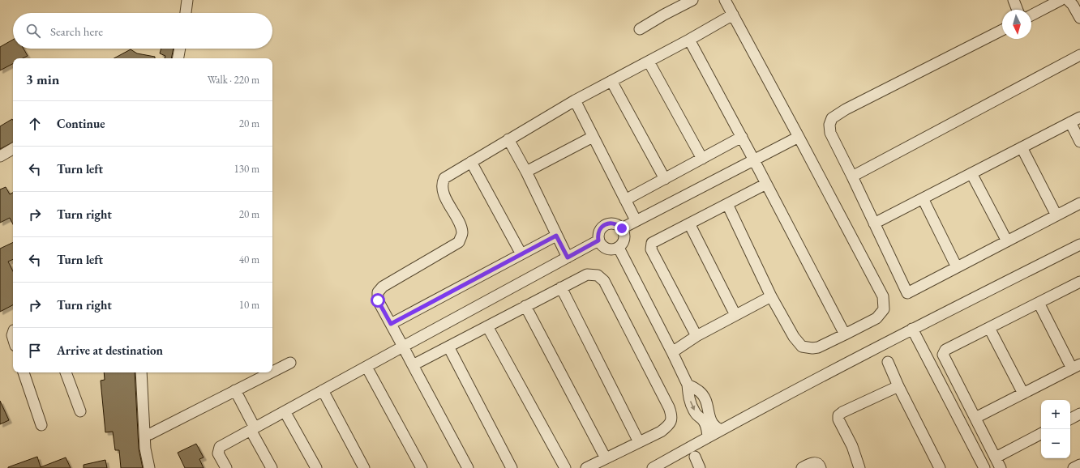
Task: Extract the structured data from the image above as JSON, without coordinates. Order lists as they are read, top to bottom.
{
  "north": "bottom",
  "page": {
    "search": "Search here",
    "heading": ["3 min", "Walk · 220 m"],
    "list": [
      ["Continue", "20 m"],
      ["Turn left", "130 m"],
      ["Turn right", "20 m"],
      ["Turn left", "40 m"],
      ["Turn right", "10 m"],
      "Arrive at destination"
    ],
    "map_buttons": ["+", "−"]
  }
}
